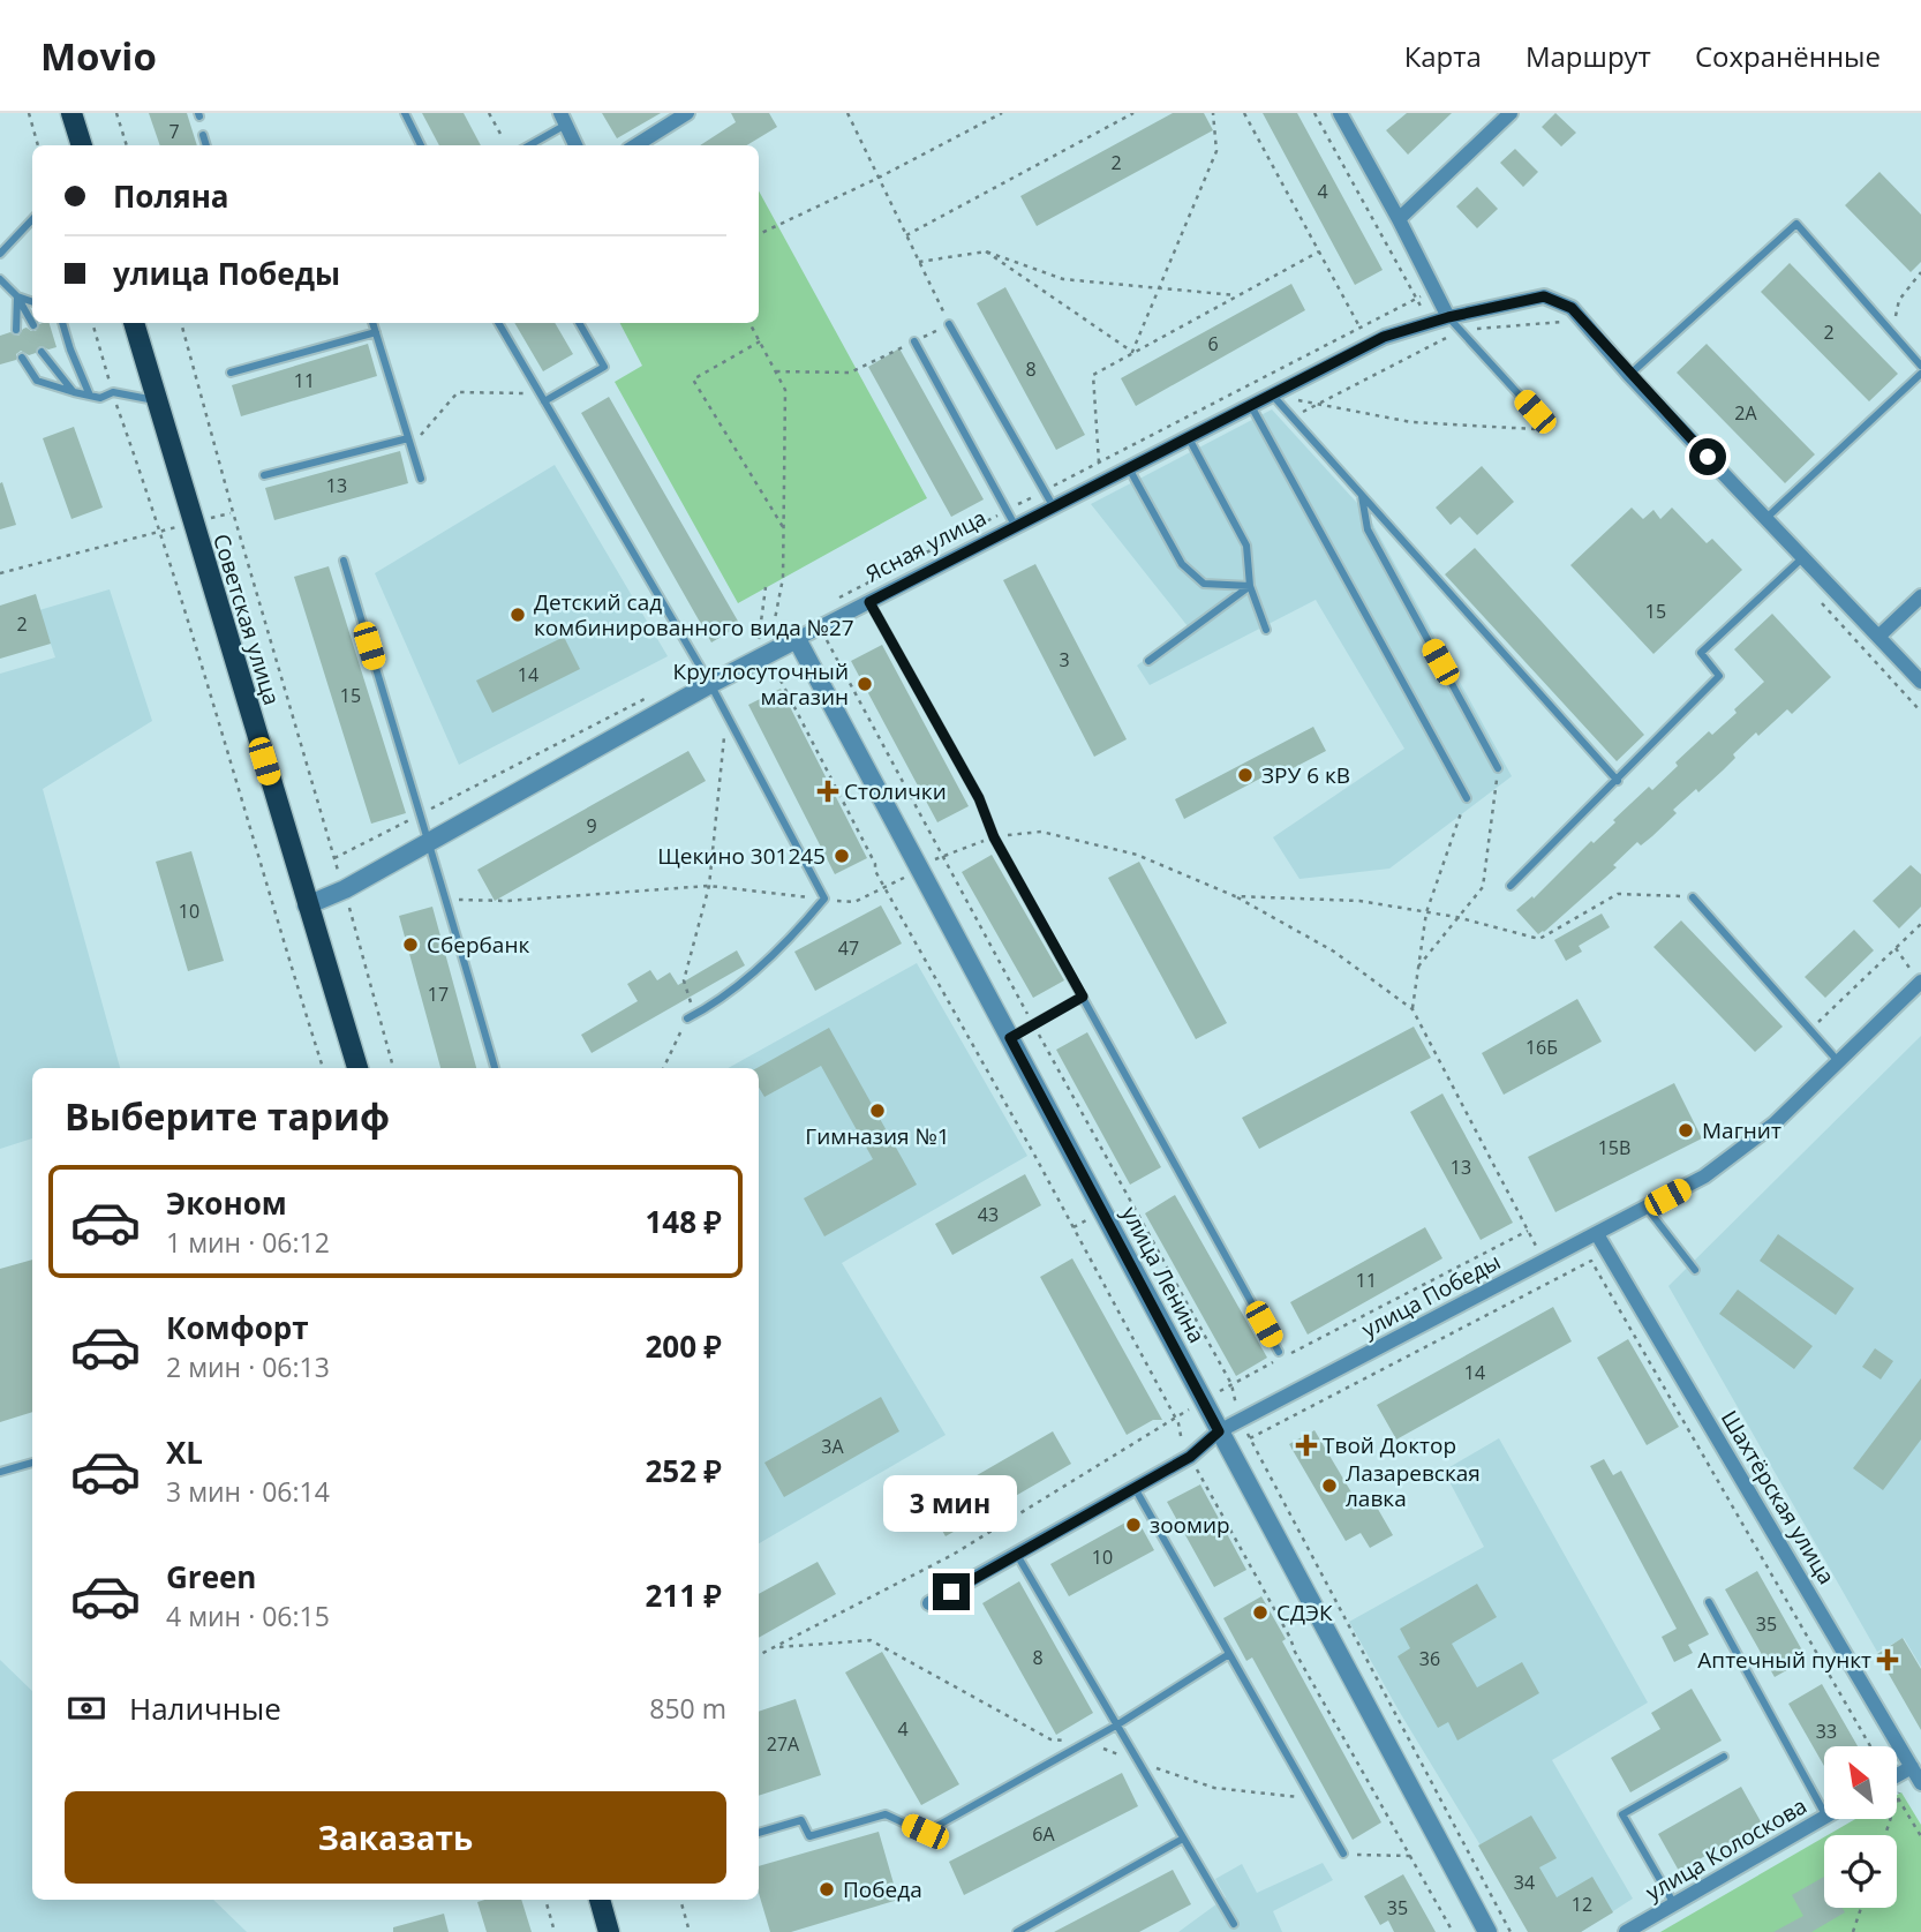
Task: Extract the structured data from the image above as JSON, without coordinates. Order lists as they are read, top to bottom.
{
  "streets": {
    "main road": ["Советская улица"],
    "street": [
      "Ясная улица",
      "улица Ленина",
      "улица Победы",
      "Шахтёрская улица",
      "улица Колоскова"
    ]
  },
  "crossings": [
    ["Ясная улица", "Советская улица"],
    ["Ясная улица", "улица Ленина"],
    ["улица Ленина", "улица Победы"],
    ["улица Победы", "Шахтёрская улица"]
  ],
  "places": {
    "other": [
      "Детский сад комбинированного вида №27",
      "Круглосуточный магазин",
      "ЗРУ 6 кВ",
      "Щекино 301245",
      "Сбербанк",
      "Гимназия №1",
      "Магнит",
      "Лазаревская лавка",
      "зоомир",
      "СДЭК",
      "Победа"
    ],
    "health": ["Столички", "Твой Доктор", "Аптечный пункт"]
  },
  "house_numbers": [
    "7",
    "2",
    "4",
    "2",
    "6",
    "8",
    "11",
    "2А",
    "13",
    "15",
    "2",
    "3",
    "14",
    "15",
    "9",
    "10",
    "47",
    "17",
    "16Б",
    "15В",
    "13",
    "43",
    "11",
    "14",
    "3А",
    "10",
    "35",
    "8",
    "36",
    "4",
    "33",
    "27А",
    "6А",
    "34",
    "12",
    "35"
  ],
  "north": "top left",
  "page": {
    "header": "Movio",
    "nav": ["Карта", "Маршрут", "Сохранённые"],
    "banner": ["Поляна", "улица Победы"],
    "heading": "Выберите тариф",
    "list": [
      {
        "name": "Эконом",
        "note": "1 мин · 06:12",
        "value": "148 ₽"
      },
      {
        "name": "Комфорт",
        "note": "2 мин · 06:13",
        "value": "200 ₽"
      },
      {
        "name": "XL",
        "note": "3 мин · 06:14",
        "value": "252 ₽"
      },
      {
        "name": "Green",
        "note": "4 мин · 06:15",
        "value": "211 ₽"
      }
    ],
    "bubble": "3 мин",
    "pay": ["Наличные", "850 m"],
    "buttons": "Заказать"
  }
}
